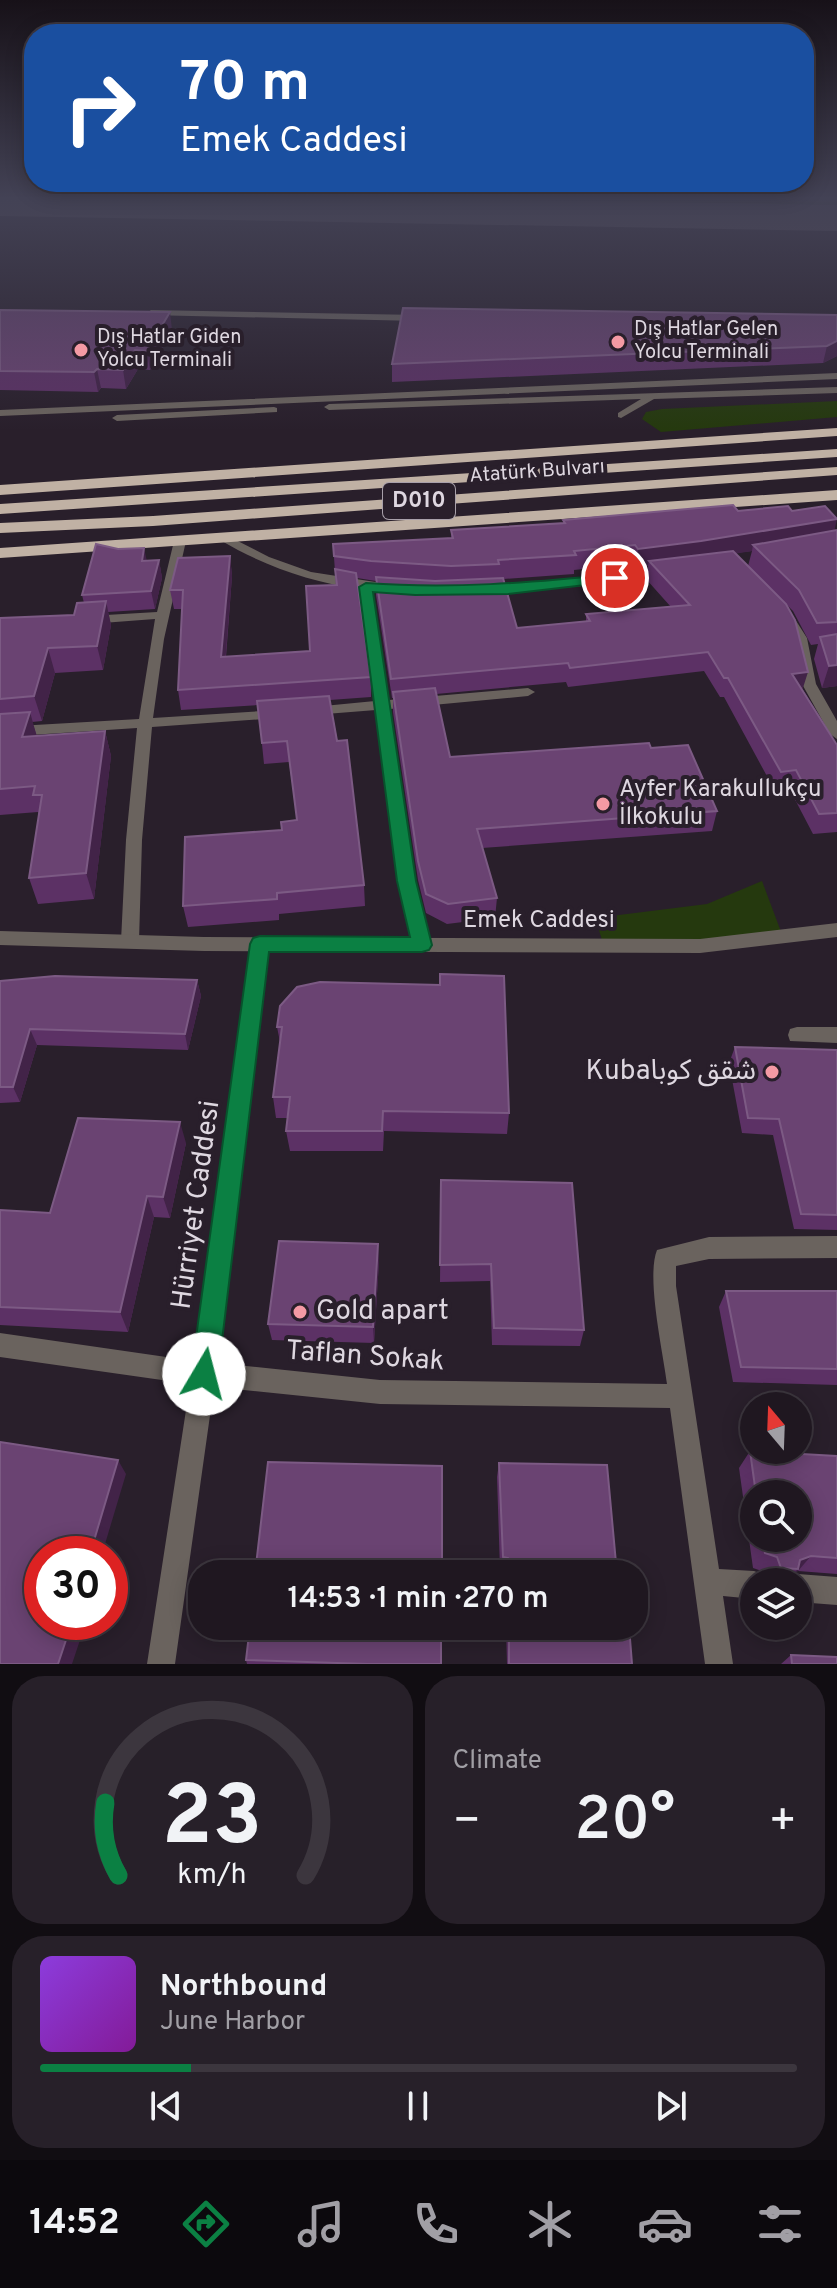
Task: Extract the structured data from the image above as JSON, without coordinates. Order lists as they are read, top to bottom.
{
  "streets": {
    "highway": ["Atatürk Bulvarı", "D010"],
    "street": ["Emek Caddesi", "Hürriyet Caddesi", "Taflan Sokak"]
  },
  "crossings": [
    ["Emek Caddesi", "Hürriyet Caddesi"],
    ["Hürriyet Caddesi", "Taflan Sokak"]
  ],
  "places": [
    "Dış Hatlar Gelen Yolcu Terminali",
    "Dış Hatlar Giden Yolcu Terminali",
    "Ayfer Karakullukçu İlkokulu",
    "Kubaشقق كوبا",
    "Gold apart"
  ],
  "north": "top",
  "page": {
    "turn": ["70 m", "Emek Caddesi"],
    "limit": "30",
    "trip": "14:53 · 1 min · 270 m",
    "tile": "Climate",
    "heat": ["−", "20°", "+"],
    "song": ["Northbound", "June Harbor"],
    "tabs": "14:52",
    "gauge": ["23", "km/h"]
  }
}
